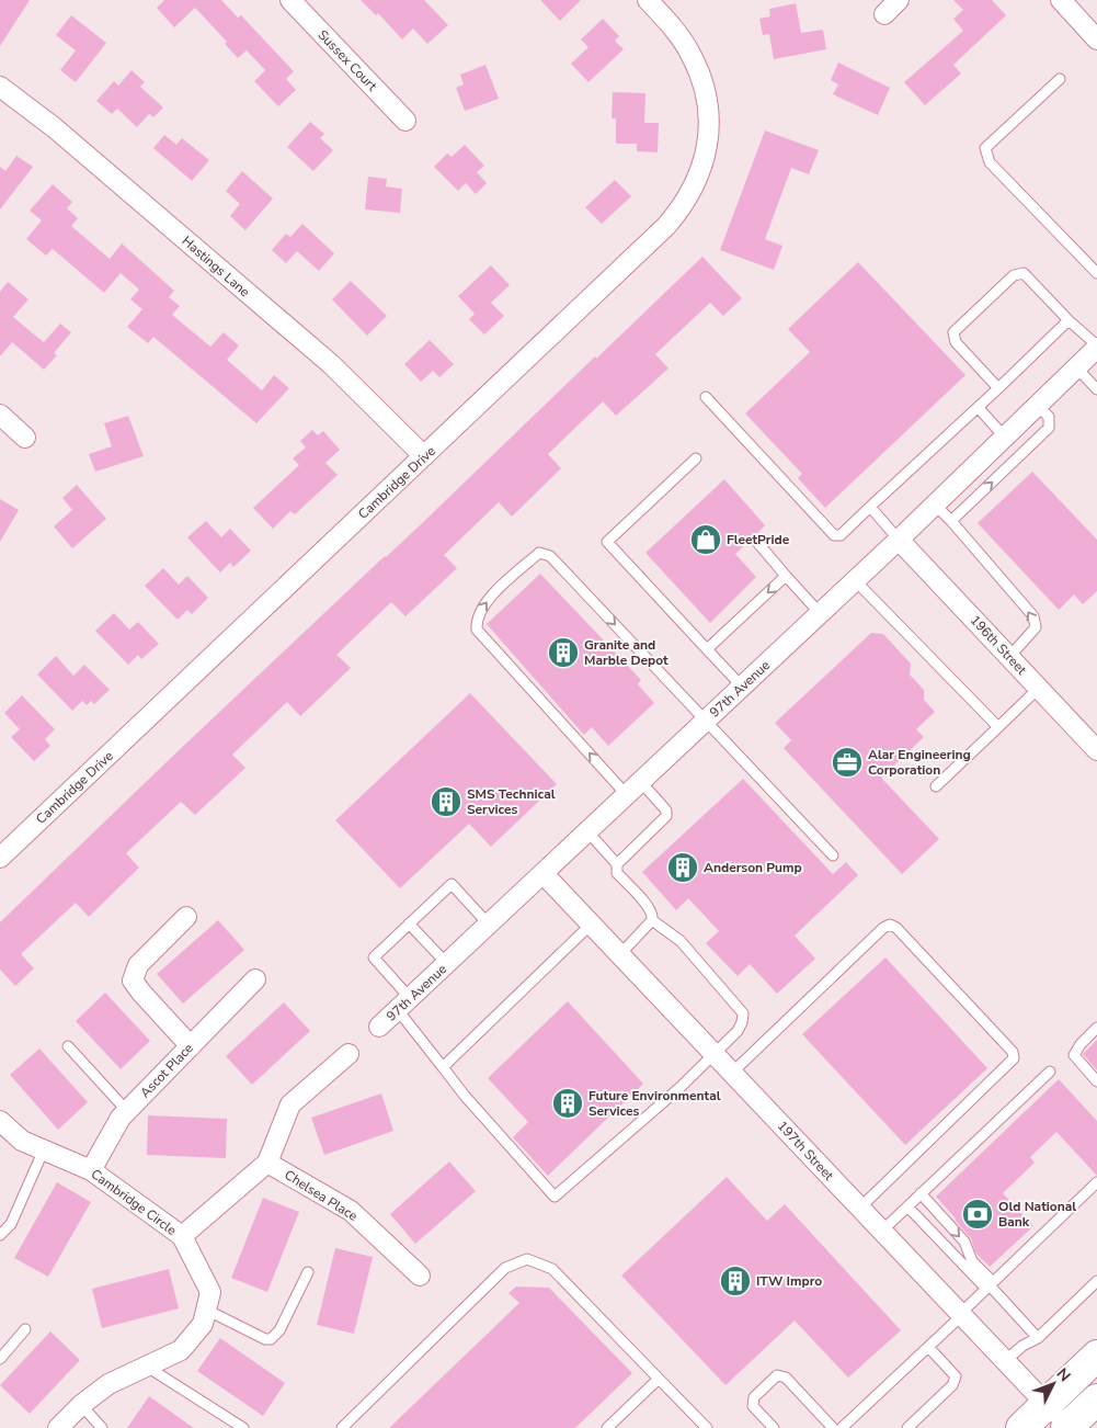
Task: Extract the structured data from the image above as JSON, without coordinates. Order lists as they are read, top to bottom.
{
  "streets": {
    "street": [
      "Sussex Court",
      "Hastings Lane",
      "Cambridge Drive",
      "196th Street",
      "97th Avenue",
      "Ascot Place",
      "197th Street",
      "Chelsea Place",
      "Cambridge Circle"
    ]
  },
  "crossings": [
    ["Hastings Lane", "Cambridge Drive"],
    ["196th Street", "97th Avenue"],
    ["97th Avenue", "197th Street"],
    ["Ascot Place", "Cambridge Circle"]
  ],
  "places": {
    "shop": ["FleetPride"],
    "building": [
      "Granite and Marble Depot",
      "SMS Technical Services",
      "Anderson Pump",
      "Future Environmental Services",
      "ITW Impro"
    ],
    "office": ["Alar Engineering Corporation"],
    "bank": ["Old National Bank"]
  },
  "north": "top right"
}
